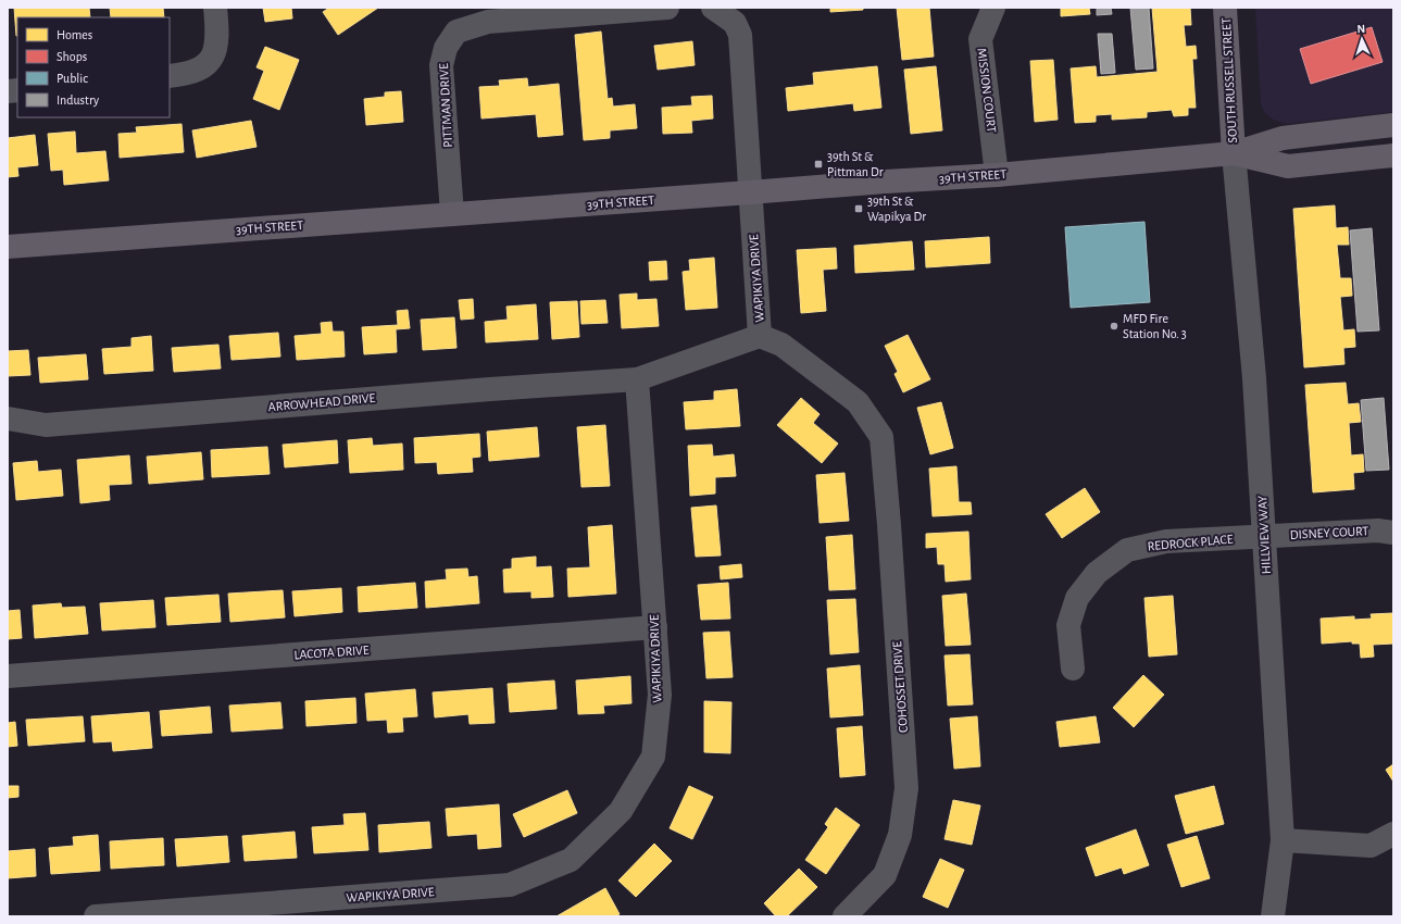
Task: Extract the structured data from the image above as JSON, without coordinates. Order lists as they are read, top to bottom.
{
  "streets": {
    "main road": ["SOUTH RUSSELL STREET", "39TH STREET"],
    "street": [
      "MISSION COURT",
      "PITTMAN DRIVE",
      "WAPIKIYA DRIVE",
      "ARROWHEAD DRIVE",
      "DISNEY COURT",
      "HILLVIEW WAY",
      "REDROCK PLACE",
      "LACOTA DRIVE",
      "COHOSSET DRIVE"
    ]
  },
  "crossings": [
    ["SOUTH RUSSELL STREET", "39TH STREET"],
    ["SOUTH RUSSELL STREET", "HILLVIEW WAY"],
    ["MISSION COURT", "39TH STREET"],
    ["PITTMAN DRIVE", "39TH STREET"],
    ["39TH STREET", "WAPIKIYA DRIVE"],
    ["39TH STREET", "HILLVIEW WAY"],
    ["WAPIKIYA DRIVE", "ARROWHEAD DRIVE"],
    ["WAPIKIYA DRIVE", "LACOTA DRIVE"],
    ["WAPIKIYA DRIVE", "COHOSSET DRIVE"],
    ["DISNEY COURT", "HILLVIEW WAY"],
    ["DISNEY COURT", "REDROCK PLACE"],
    ["HILLVIEW WAY", "REDROCK PLACE"]
  ],
  "places": {
    "transit": ["39th St & Pittman Dr", "39th St & Wapikya Dr"],
    "other": ["MFD Fire Station No. 3"]
  },
  "legend": [
    "Homes",
    "Shops",
    "Public",
    "Industry"
  ],
  "north": "top"
}
